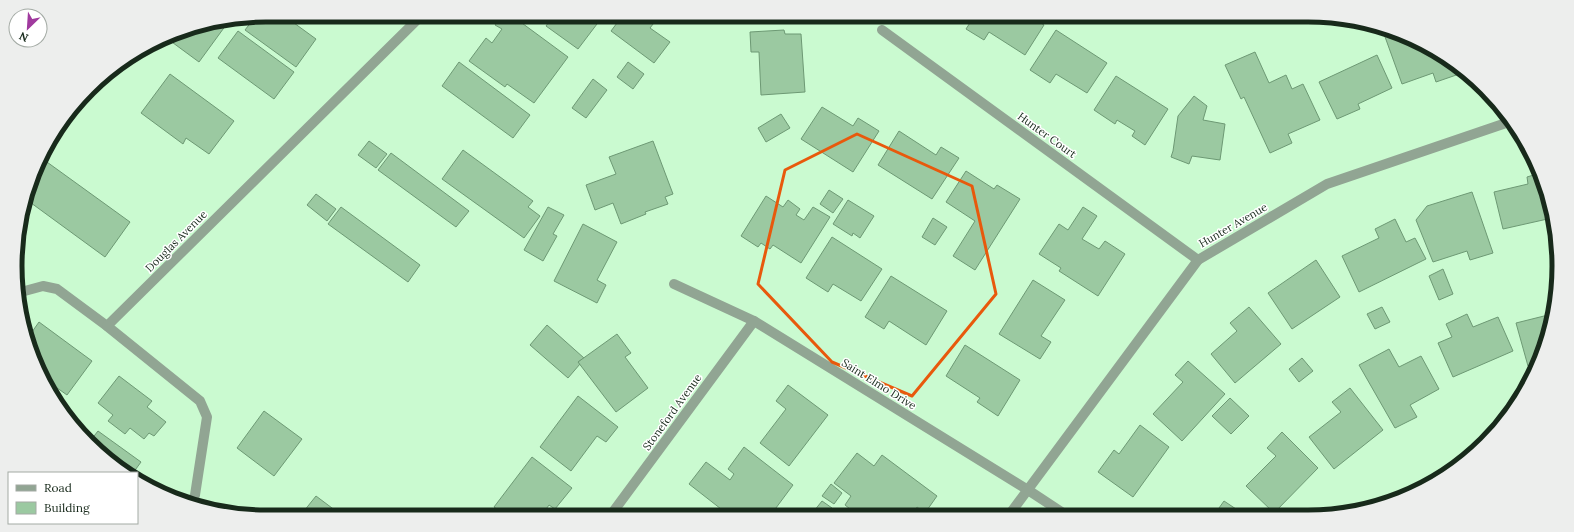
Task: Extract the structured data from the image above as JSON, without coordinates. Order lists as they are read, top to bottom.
{
  "streets": {
    "street": [
      "Hunter Court",
      "Hunter Avenue",
      "Douglas Avenue",
      "Saint Elmo Drive",
      "Stoneford Avenue"
    ]
  },
  "crossings": [
    ["Hunter Court", "Hunter Avenue"],
    ["Hunter Avenue", "Saint Elmo Drive"],
    ["Saint Elmo Drive", "Stoneford Avenue"]
  ],
  "legend": ["Road", "Building"],
  "north": "bottom left"
}
